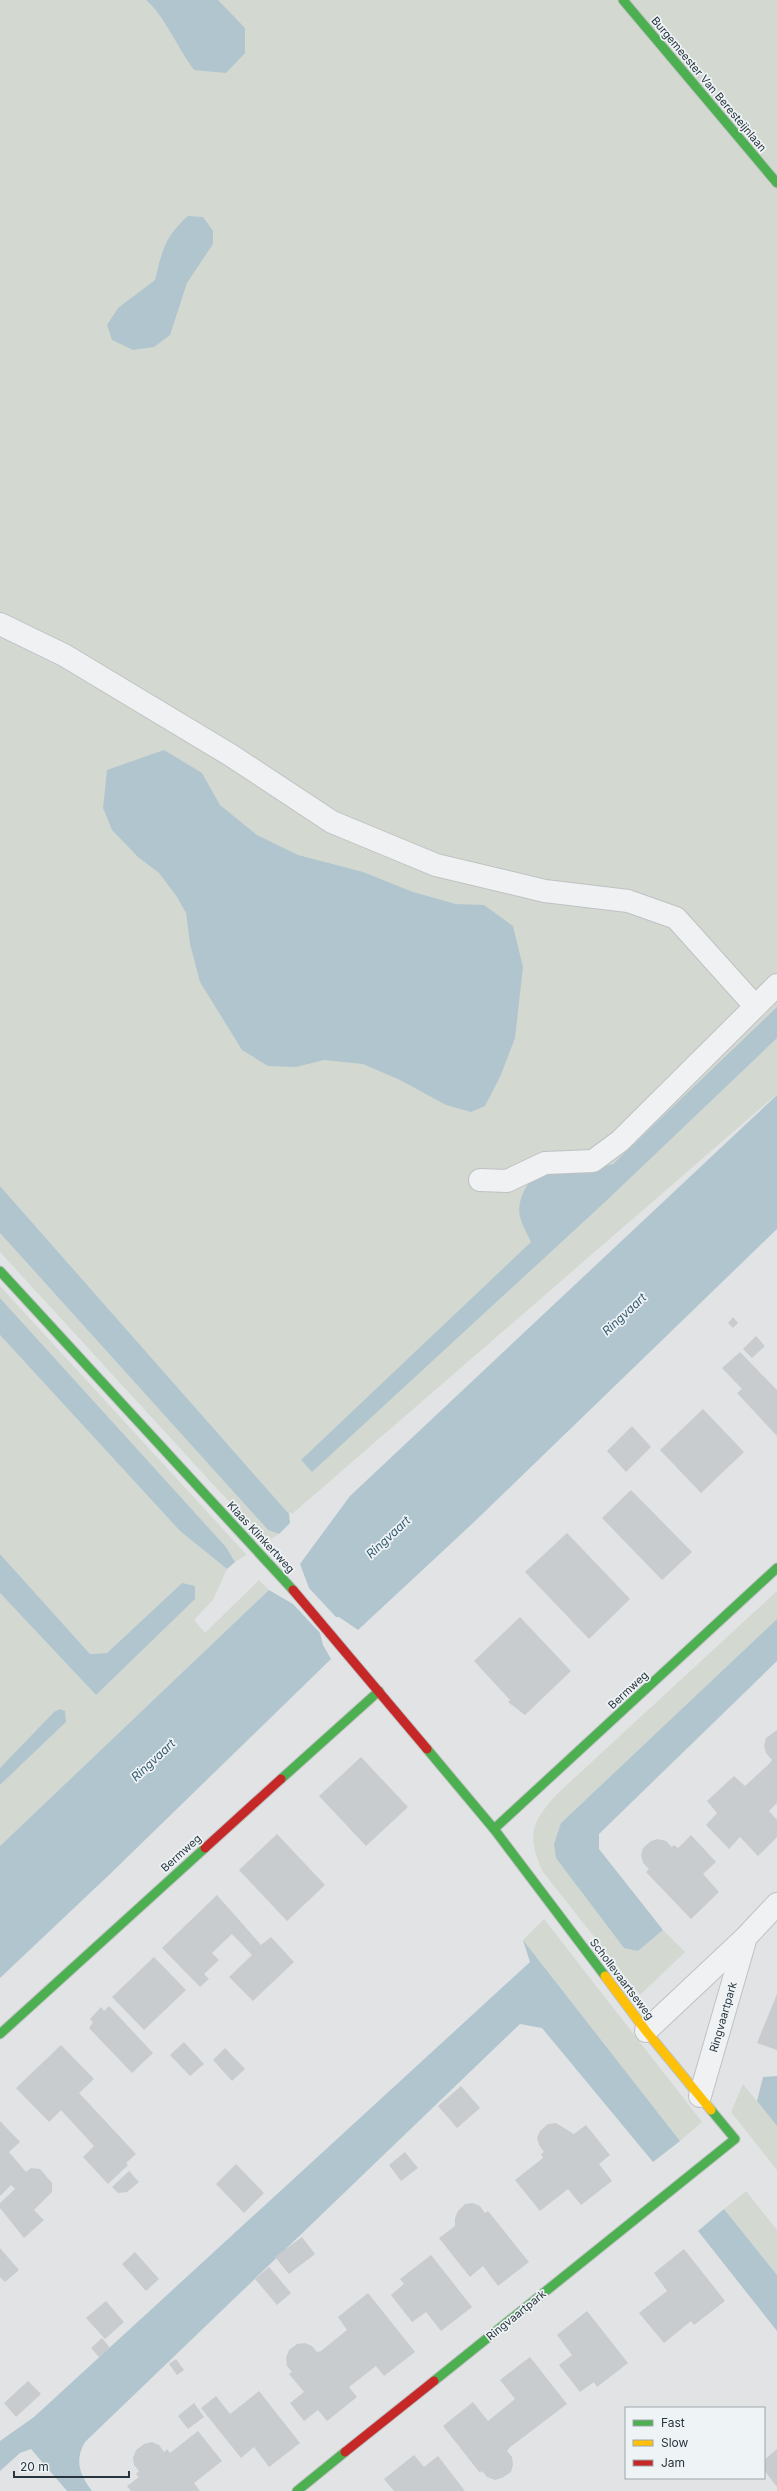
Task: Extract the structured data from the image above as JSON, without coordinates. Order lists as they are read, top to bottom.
{
  "streets": {
    "street": [
      "Burgemeester Van Beresteijnlaan",
      "Klaas Klinkertweg",
      "Bermweg",
      "Schollevaartseweg",
      "Ringvaartpark"
    ]
  },
  "crossings": [
    ["Klaas Klinkertweg", "Bermweg"],
    ["Klaas Klinkertweg", "Schollevaartseweg"],
    ["Bermweg", "Schollevaartseweg"],
    ["Schollevaartseweg", "Ringvaartpark"]
  ],
  "water": ["Ringvaart"],
  "legend": ["Fast", "Slow", "Jam"],
  "scale_bar": "20 m"
}
